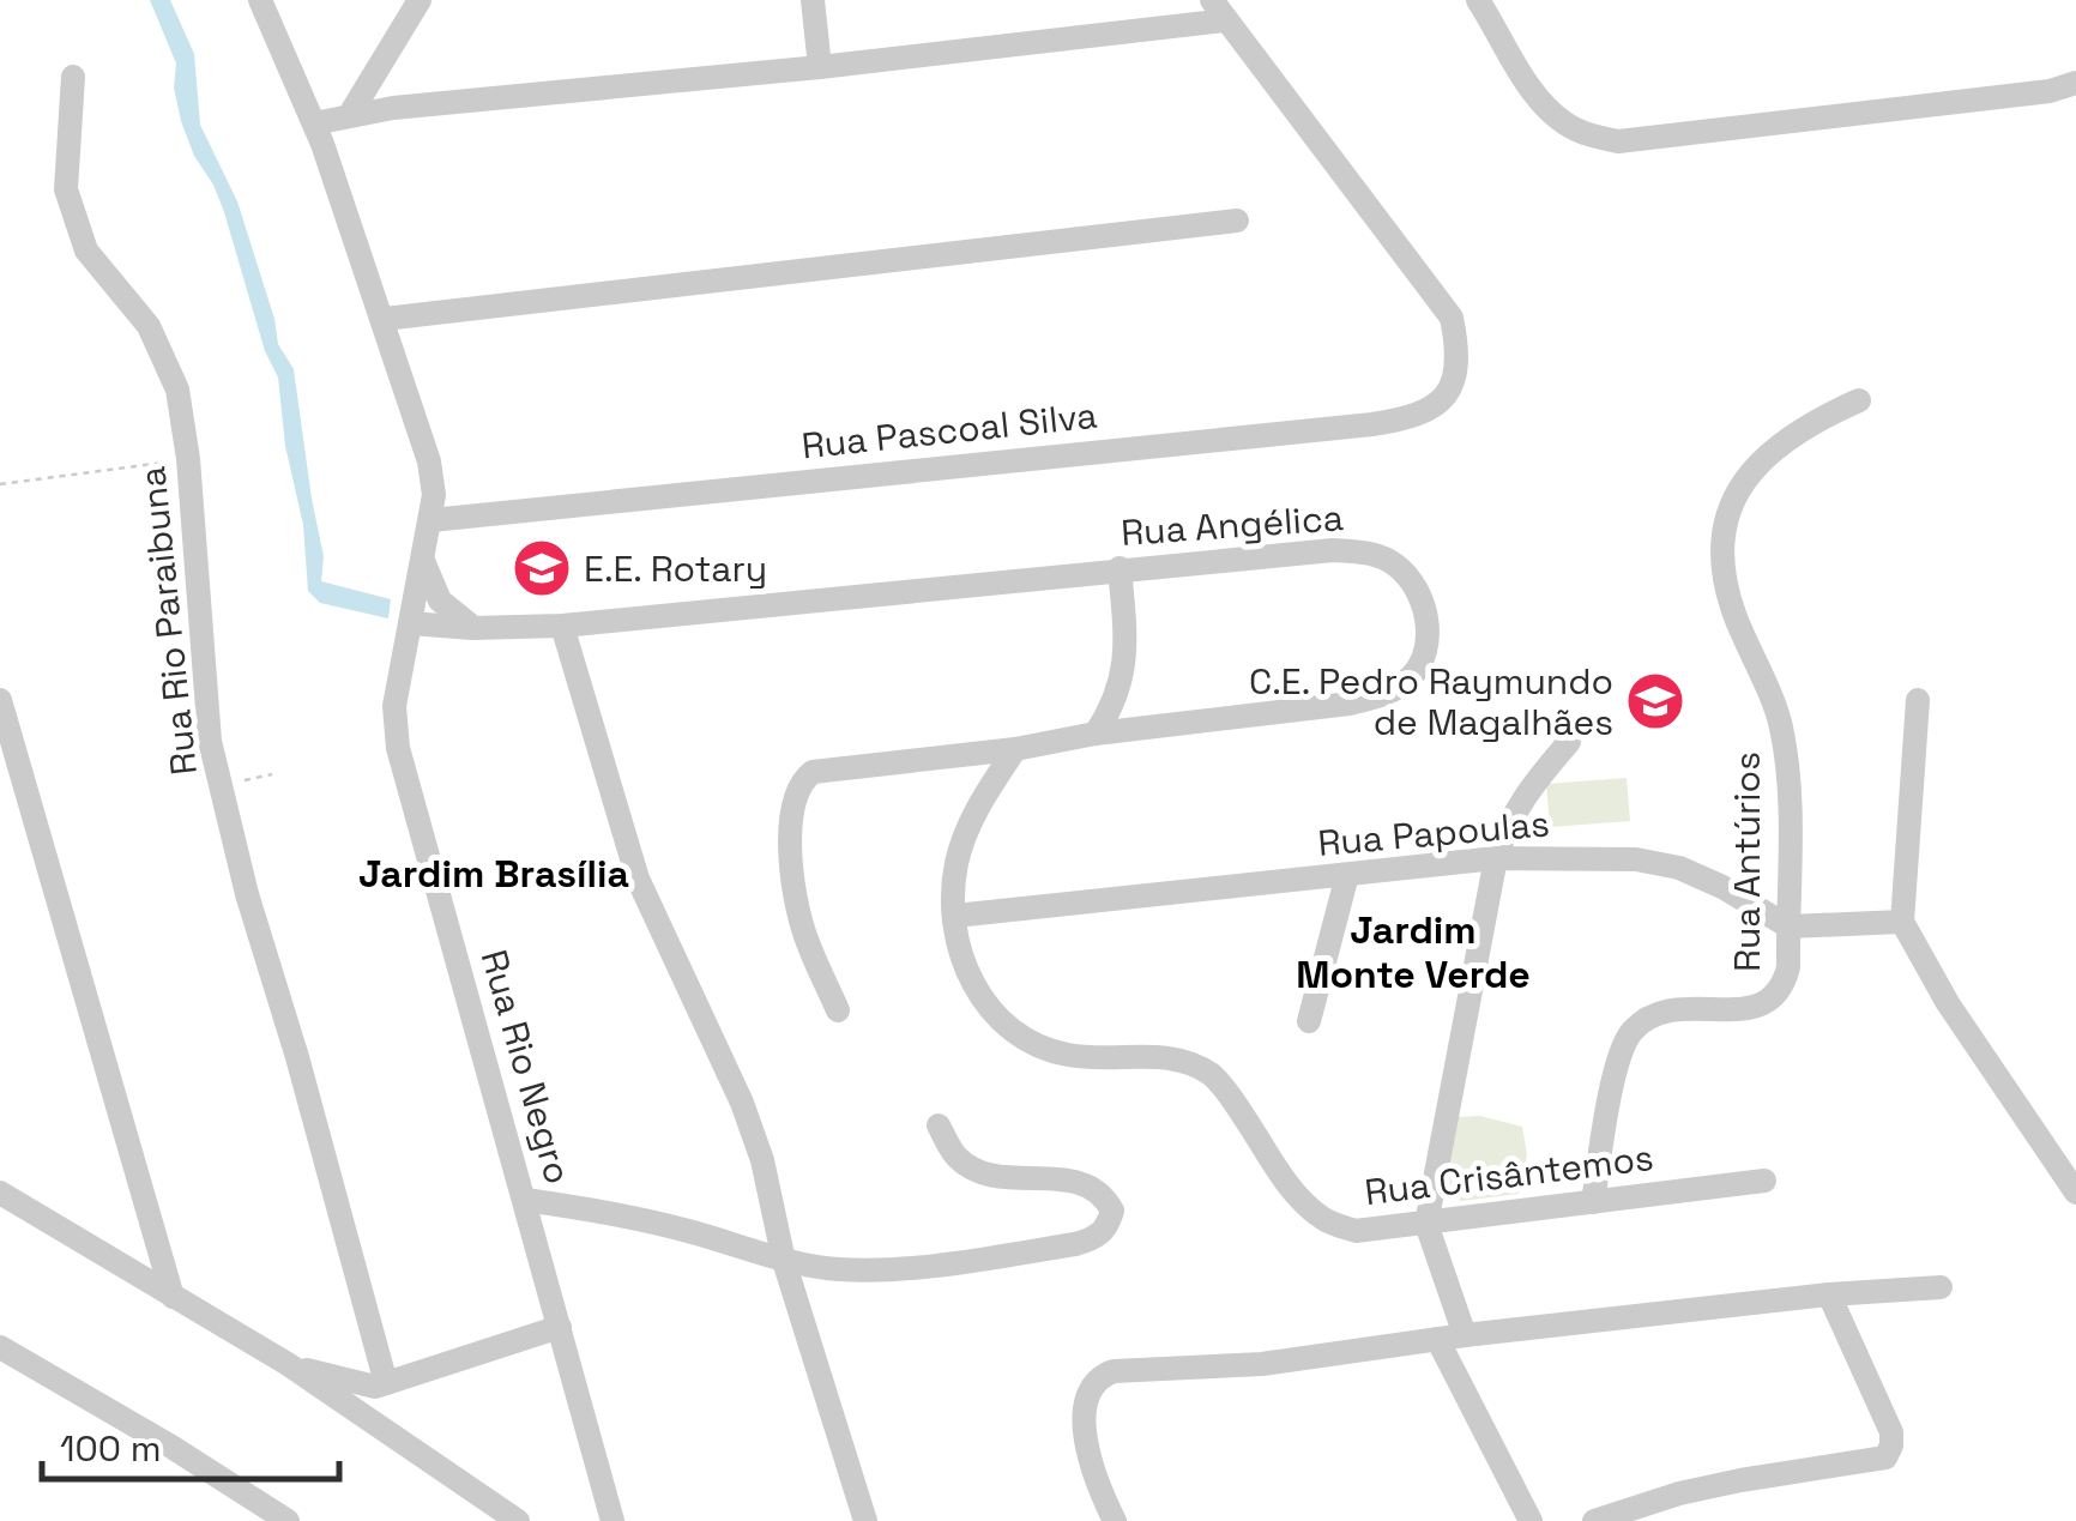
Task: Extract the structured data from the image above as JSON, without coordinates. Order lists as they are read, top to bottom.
{
  "streets": {
    "street": [
      "Rua Pascoal Silva",
      "Rua Angélica",
      "Rua Rio Paraibuna",
      "Rua Papoulas",
      "Rua Antúrios",
      "Rua Rio Negro",
      "Rua Crisântemos"
    ]
  },
  "crossings": [
    ["Rua Pascoal Silva", "Rua Rio Negro"],
    ["Rua Angélica", "Rua Rio Negro"],
    ["Rua Angélica", "Rua Crisântemos"],
    ["Rua Papoulas", "Rua Antúrios"],
    ["Rua Papoulas", "Rua Crisântemos"],
    ["Rua Antúrios", "Rua Crisântemos"]
  ],
  "districts": ["Jardim Brasília", "Jardim Monte Verde"],
  "places": {
    "school or university": ["E.E. Rotary", "C.E. Pedro Raymundo de Magalhães"]
  },
  "scale_bar": "100 m"
}
